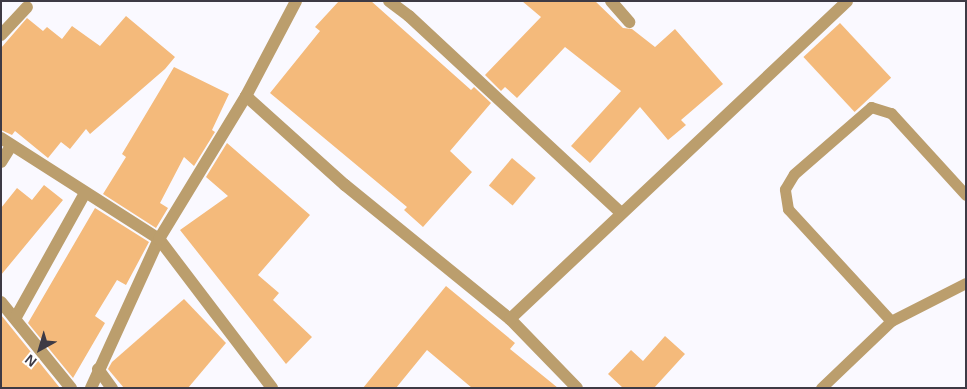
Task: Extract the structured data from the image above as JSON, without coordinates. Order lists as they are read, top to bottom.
{
  "north": "bottom left"
}
